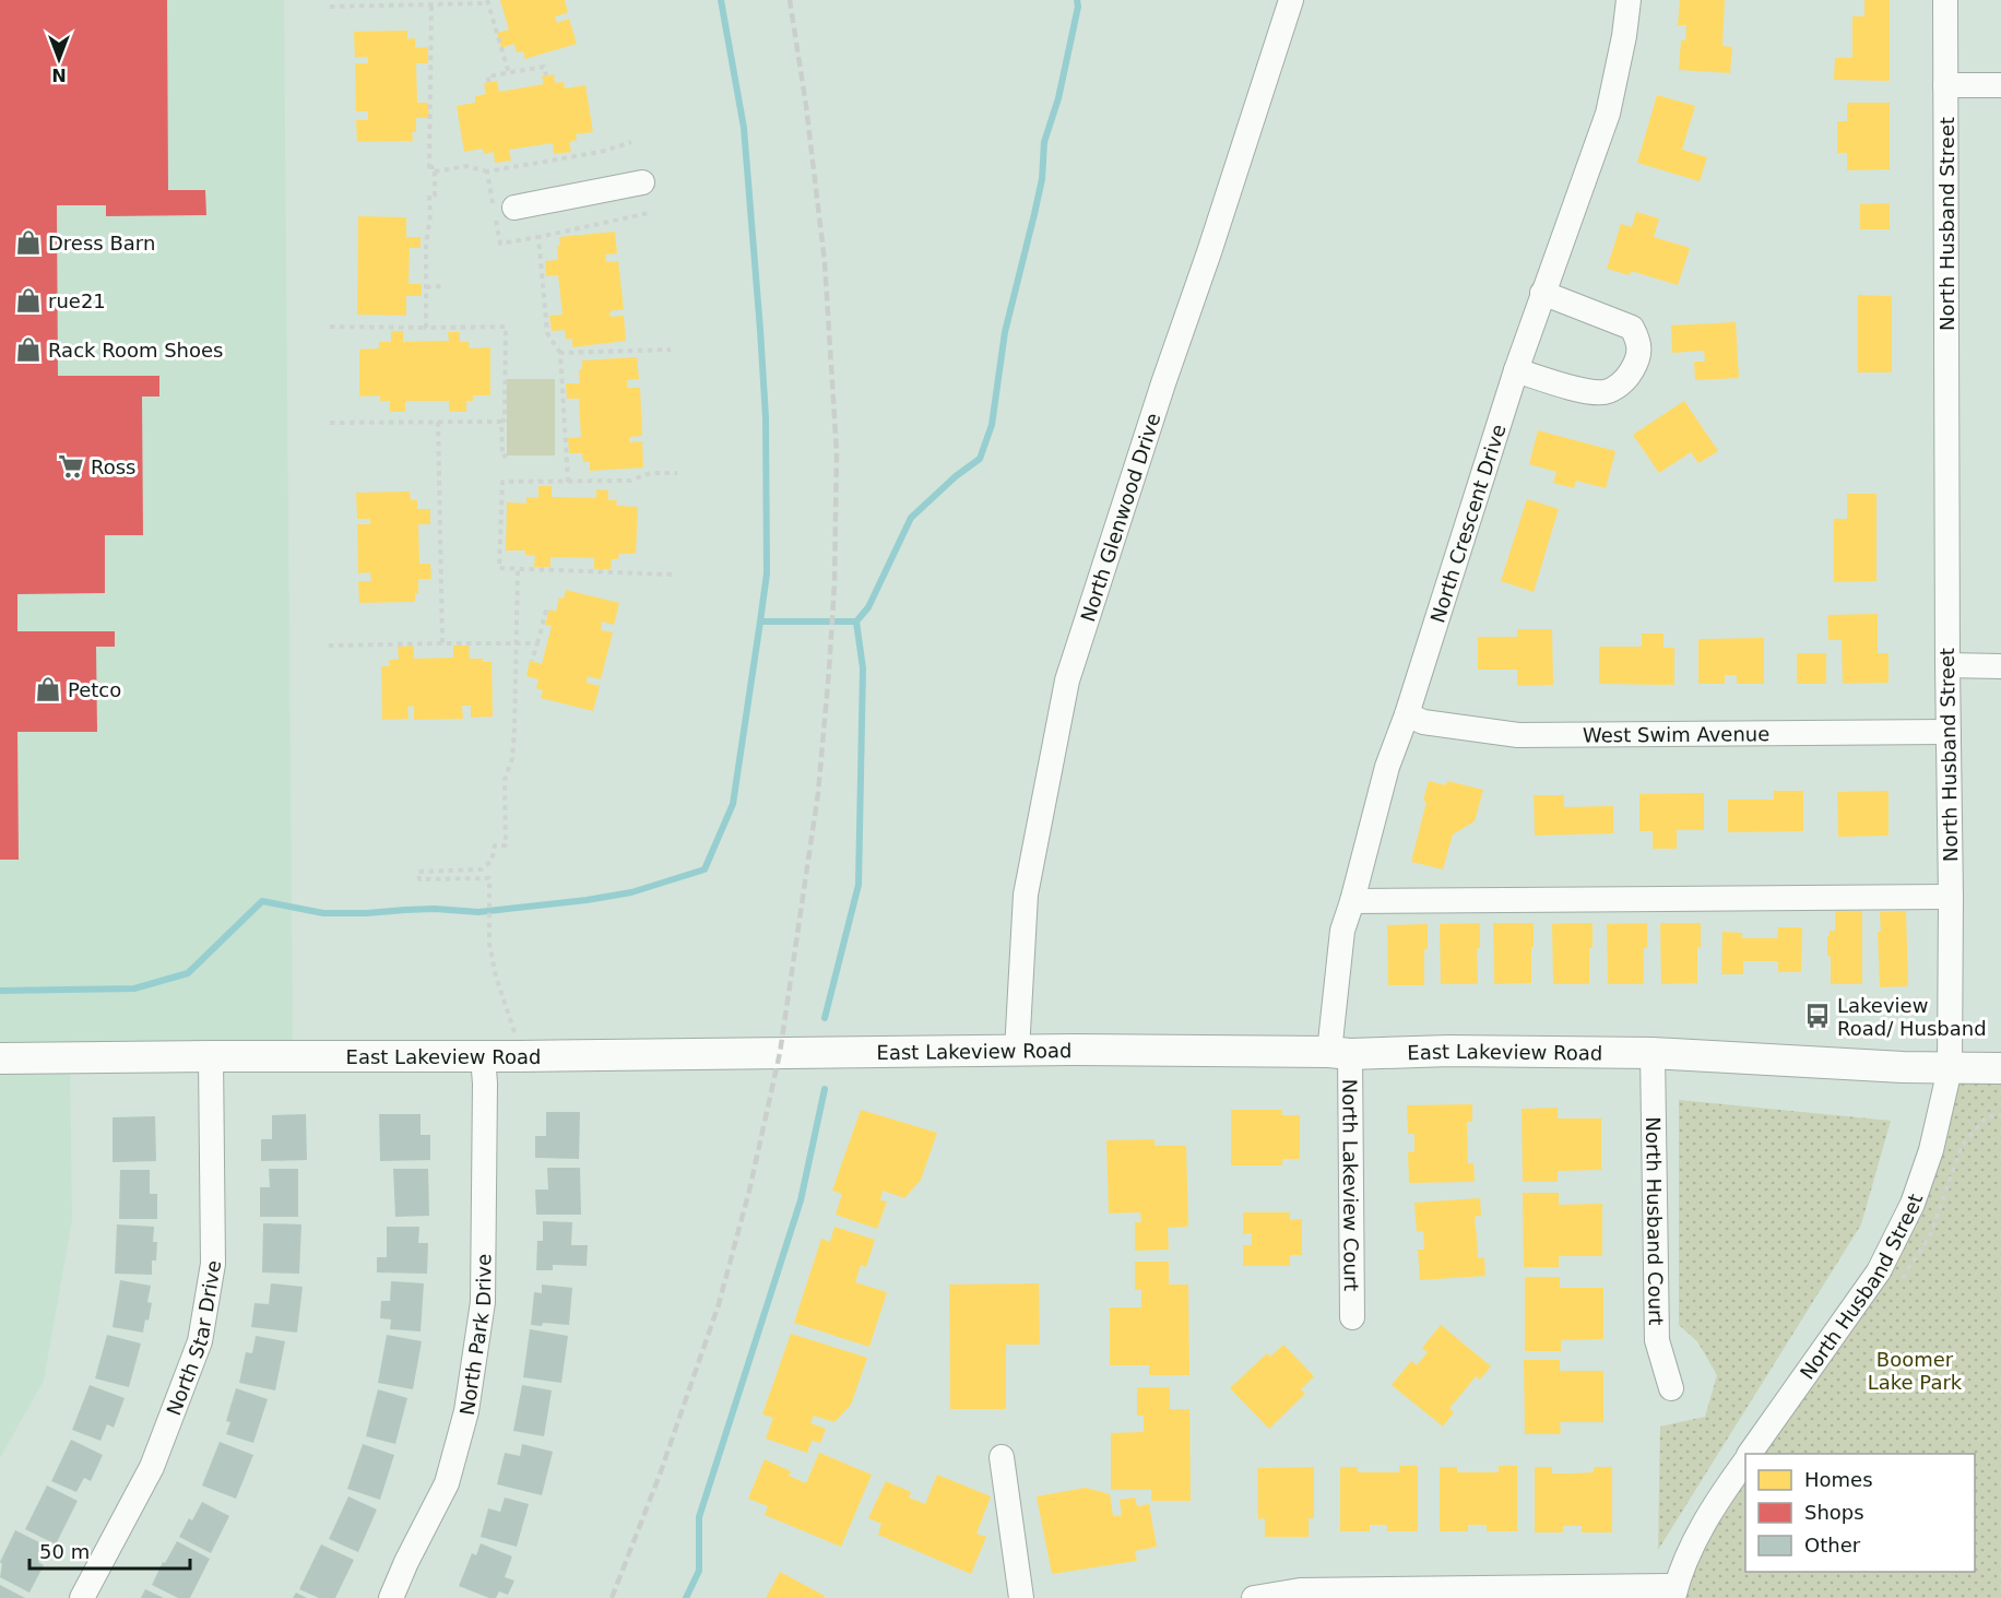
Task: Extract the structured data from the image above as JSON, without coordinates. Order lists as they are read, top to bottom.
{
  "streets": {
    "main road": ["East Lakeview Road"],
    "street": [
      "North Husband Street",
      "North Glenwood Drive",
      "North Crescent Drive",
      "West Swim Avenue",
      "North Lakeview Court",
      "North Husband Court",
      "North Park Drive",
      "North Star Drive"
    ]
  },
  "crossings": [
    ["North Husband Street", "West Swim Avenue"],
    ["North Husband Street", "East Lakeview Road"],
    ["North Glenwood Drive", "East Lakeview Road"],
    ["North Crescent Drive", "West Swim Avenue"],
    ["North Crescent Drive", "East Lakeview Road"],
    ["North Crescent Drive", "North Lakeview Court"],
    ["East Lakeview Road", "North Lakeview Court"],
    ["East Lakeview Road", "North Husband Court"],
    ["East Lakeview Road", "North Park Drive"],
    ["East Lakeview Road", "North Star Drive"]
  ],
  "parks": ["Boomer Lake Park"],
  "places": {
    "shop": [
      "Dress Barn",
      "rue21",
      "Rack Room Shoes",
      "Petco"
    ],
    "supermarket": ["Ross"],
    "bus stop": ["Lakeview Road/ Husband"]
  },
  "legend": ["Homes", "Shops", "Other"],
  "scale_bar": "50 m",
  "north": "bottom"
}
